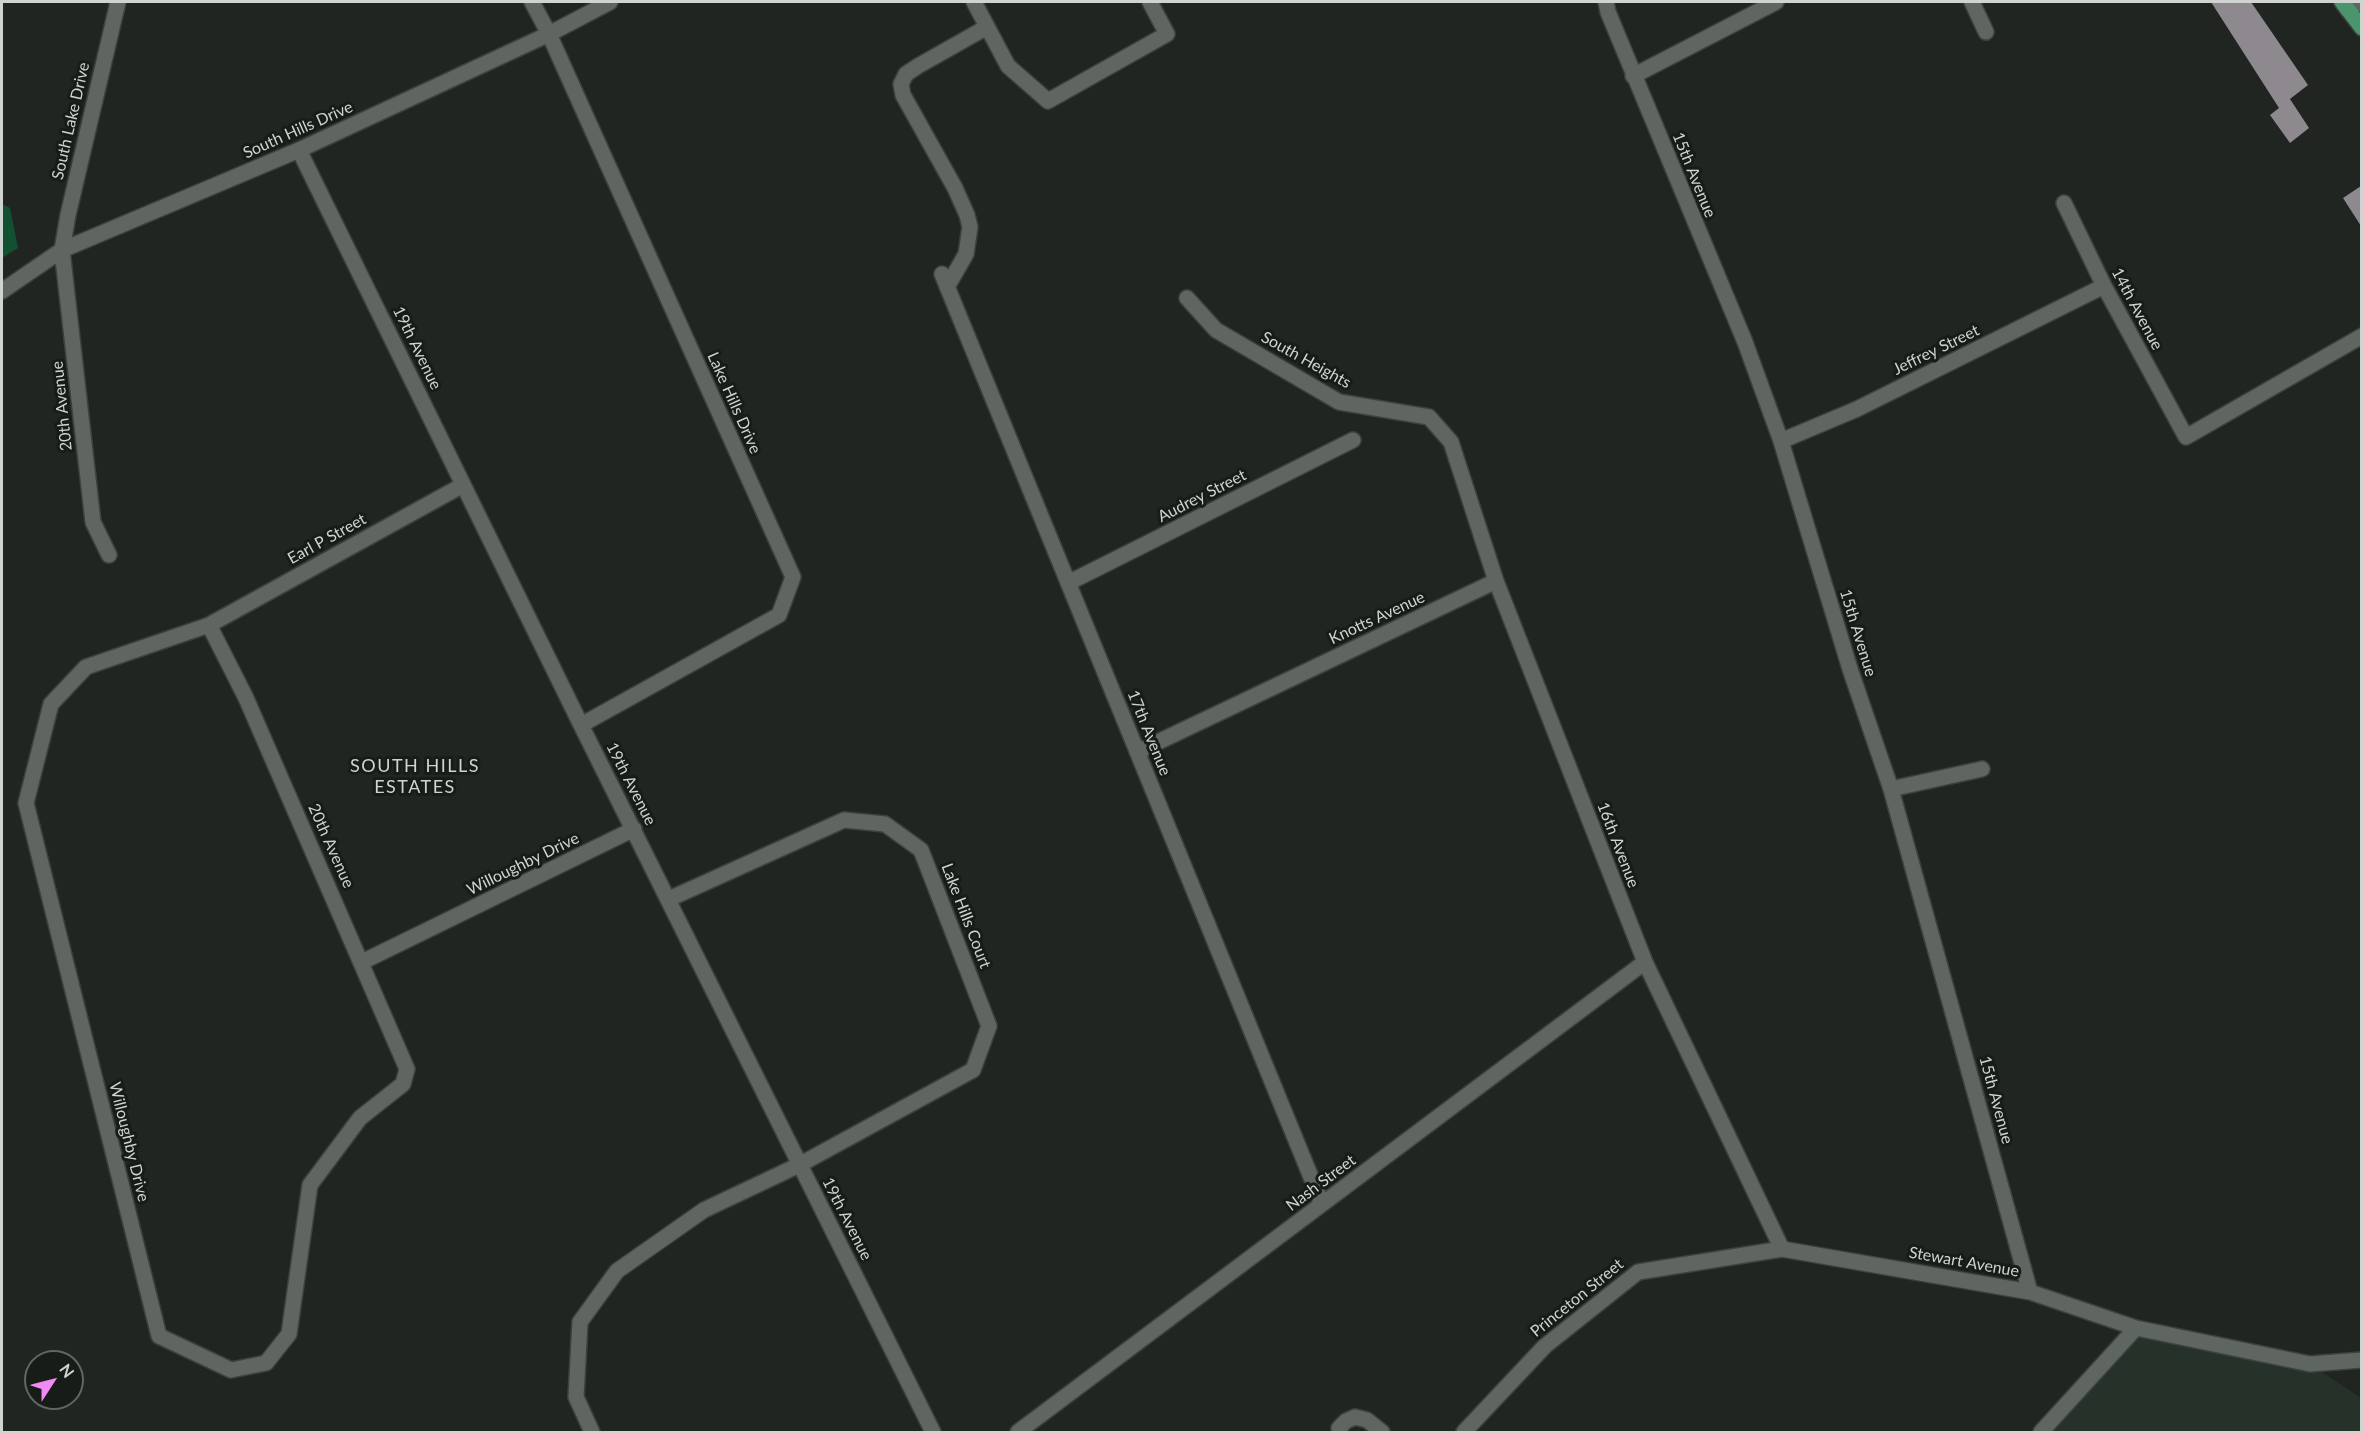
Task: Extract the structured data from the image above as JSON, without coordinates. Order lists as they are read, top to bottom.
{
  "streets": {
    "street": [
      "South Lake Drive",
      "South Hills Drive",
      "15th Avenue",
      "14th Avenue",
      "19th Avenue",
      "Jeffrey Street",
      "South Heights",
      "Lake Hills Drive",
      "20th Avenue",
      "Audrey Street",
      "Earl P Street",
      "Knotts Avenue",
      "17th Avenue",
      "16th Avenue",
      "Willoughby Drive",
      "Lake Hills Court",
      "Nash Street",
      "Stewart Avenue",
      "Princeton Street"
    ]
  },
  "crossings": [
    ["South Lake Drive", "South Hills Drive"],
    ["South Lake Drive", "20th Avenue"],
    ["South Hills Drive", "19th Avenue"],
    ["South Hills Drive", "Lake Hills Drive"],
    ["South Hills Drive", "20th Avenue"],
    ["15th Avenue", "Jeffrey Street"],
    ["15th Avenue", "Stewart Avenue"],
    ["14th Avenue", "Jeffrey Street"],
    ["19th Avenue", "Lake Hills Drive"],
    ["19th Avenue", "Earl P Street"],
    ["19th Avenue", "Willoughby Drive"],
    ["19th Avenue", "Lake Hills Court"],
    ["South Heights", "16th Avenue"],
    ["20th Avenue", "Earl P Street"],
    ["20th Avenue", "Willoughby Drive"],
    ["Audrey Street", "17th Avenue"],
    ["Earl P Street", "Willoughby Drive"],
    ["Knotts Avenue", "17th Avenue"],
    ["Knotts Avenue", "16th Avenue"],
    ["17th Avenue", "Nash Street"],
    ["16th Avenue", "Nash Street"],
    ["16th Avenue", "Stewart Avenue"],
    ["16th Avenue", "Princeton Street"],
    ["Stewart Avenue", "Princeton Street"]
  ],
  "districts": ["SOUTH HILLS ESTATES"],
  "north": "top right"
}
